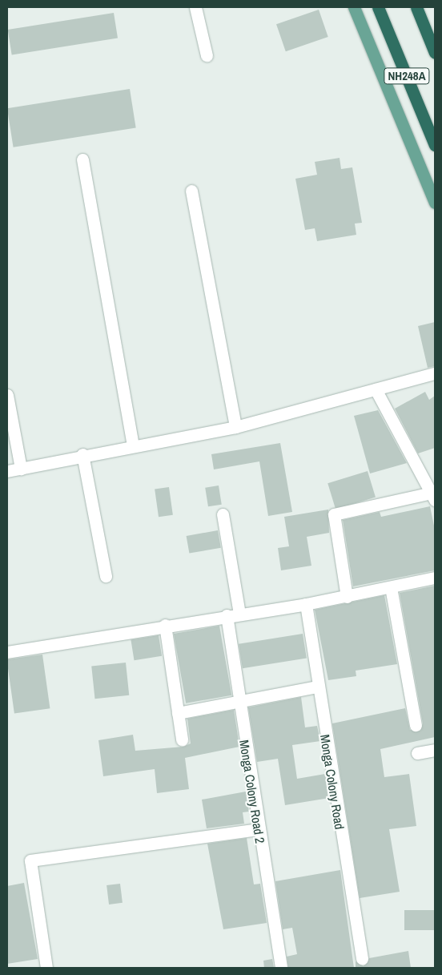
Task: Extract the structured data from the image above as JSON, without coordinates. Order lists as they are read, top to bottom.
{
  "streets": {
    "highway": ["NH248A"],
    "street": ["Monga Colony Road", "Monga Colony Road 2"]
  }
}
